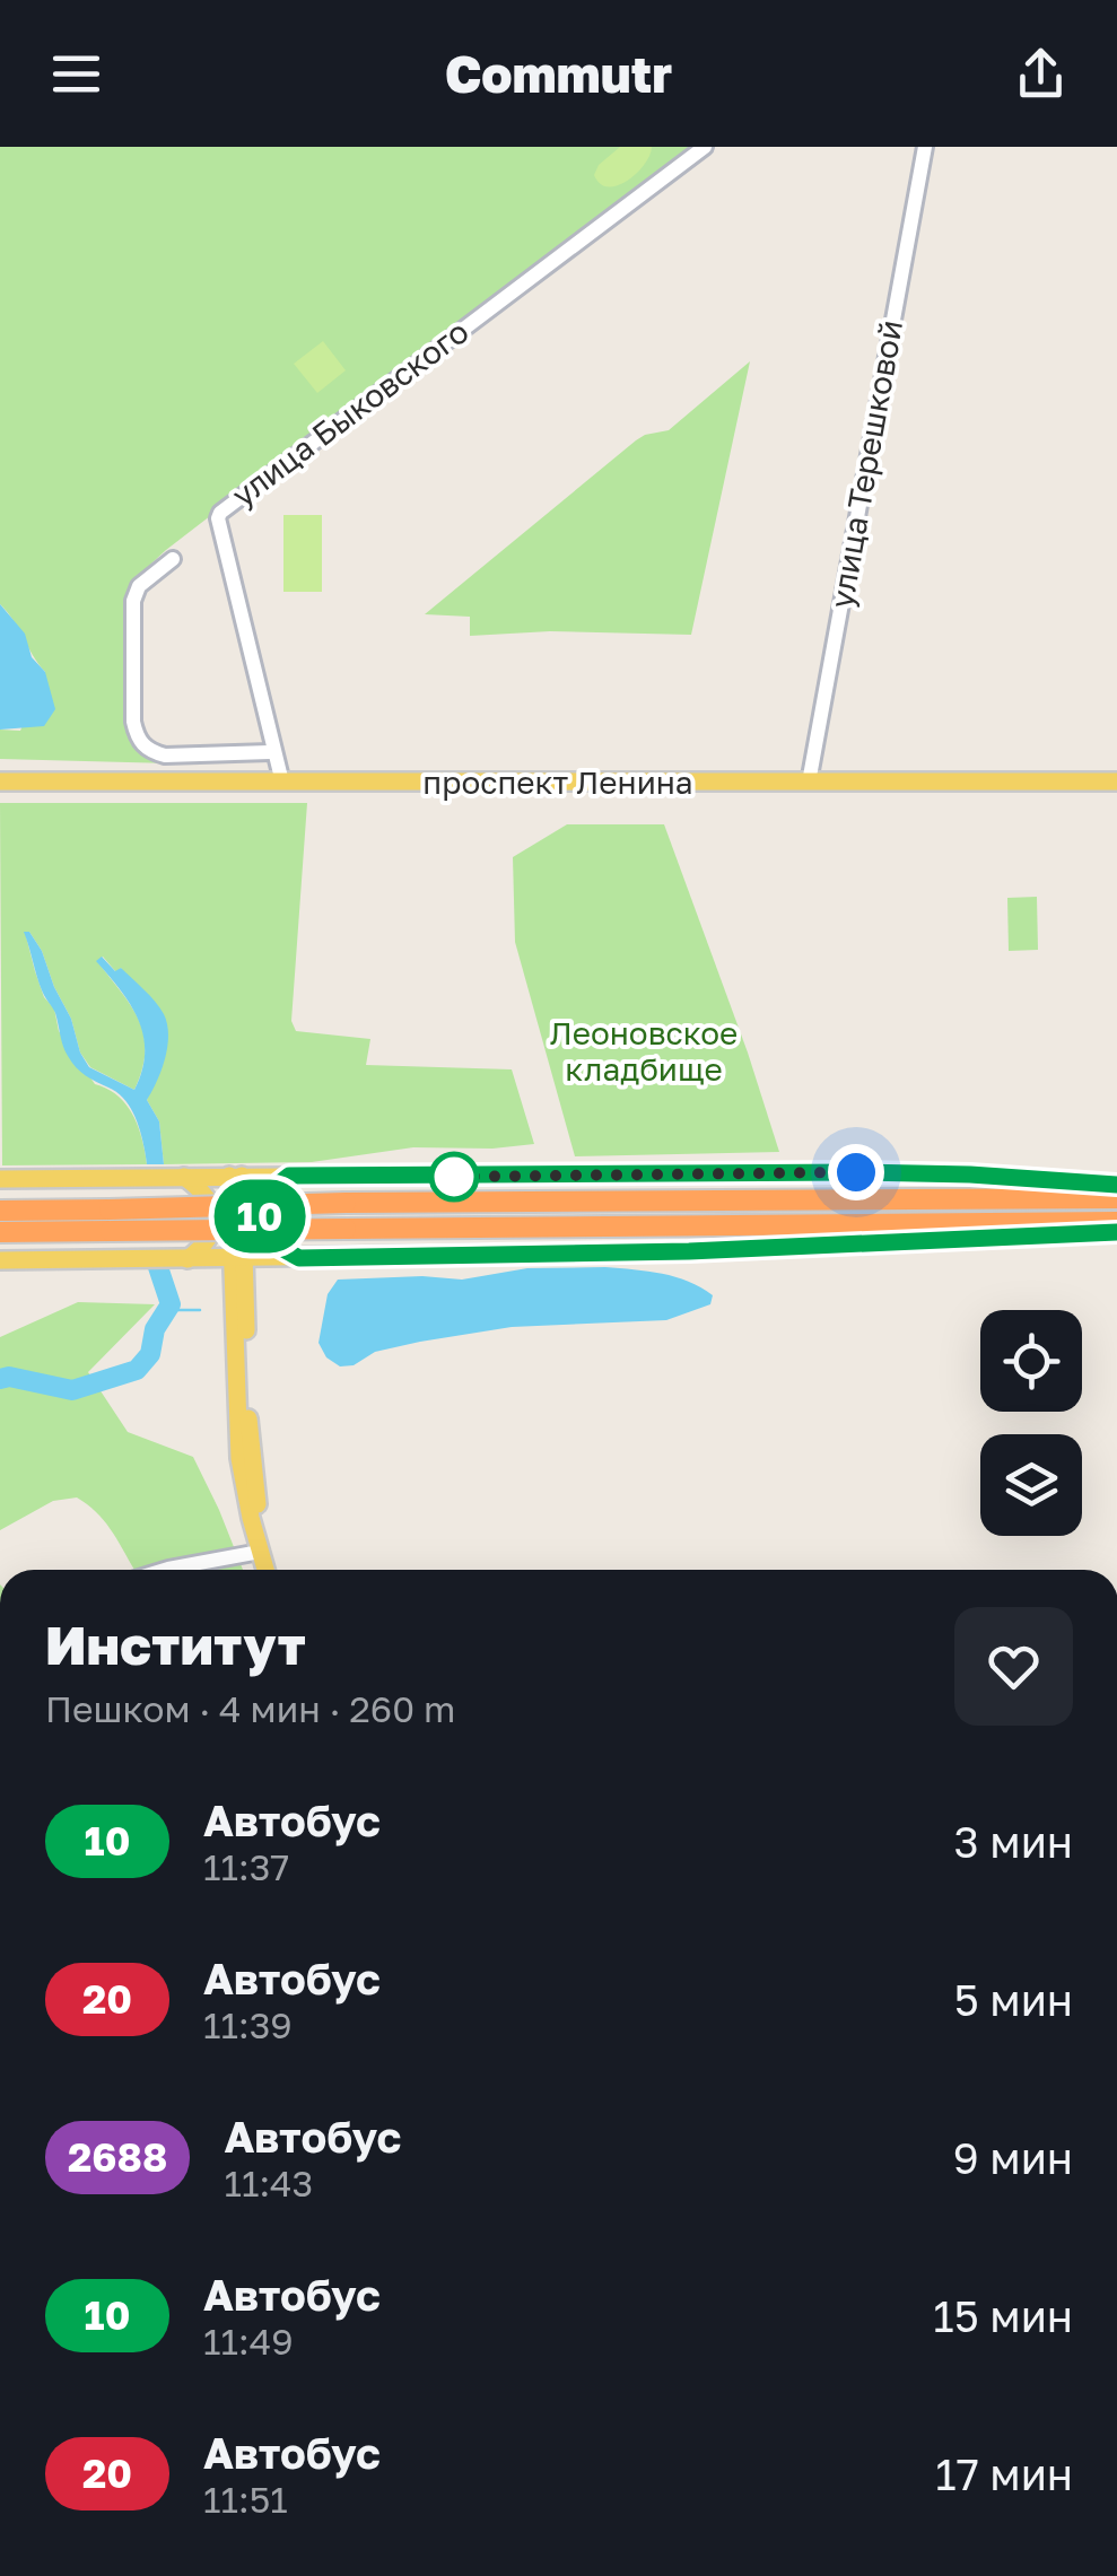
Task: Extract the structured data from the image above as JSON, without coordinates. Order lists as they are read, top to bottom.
{
  "streets": {
    "main road": ["проспект Ленина"],
    "street": ["улица Быковского", "улица Терешковой"]
  },
  "crossings": [
    ["улица Быковского", "проспект Ленина"],
    ["улица Терешковой", "проспект Ленина"]
  ],
  "parks": ["Леоновское кладбище"],
  "lines": ["bus line 10"],
  "page": {
    "header": "Commutr",
    "on_map": "10",
    "heading": ["Институт", "Пешком · 4 мин · 260 m"],
    "list": [
      {
        "mark": "10",
        "name": "Автобус",
        "note": "11:37",
        "value": "3 мин"
      },
      {
        "mark": "20",
        "name": "Автобус",
        "note": "11:39",
        "value": "5 мин"
      },
      {
        "mark": "2688",
        "name": "Автобус",
        "note": "11:43",
        "value": "9 мин"
      },
      {
        "mark": "10",
        "name": "Автобус",
        "note": "11:49",
        "value": "15 мин"
      },
      {
        "mark": "20",
        "name": "Автобус",
        "note": "11:51",
        "value": "17 мин"
      }
    ]
  }
}
